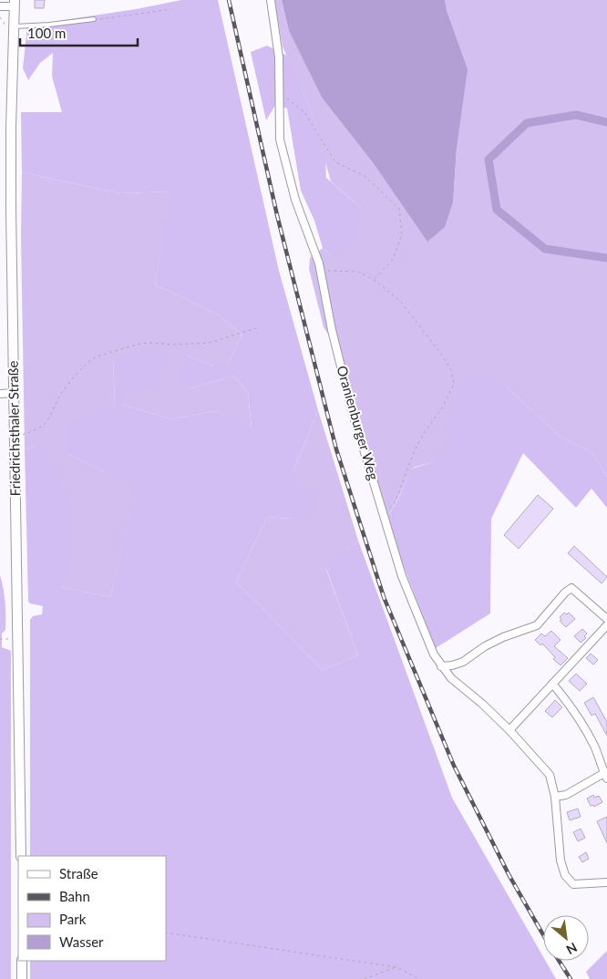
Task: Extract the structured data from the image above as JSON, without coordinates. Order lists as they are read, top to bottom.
{
  "streets": {
    "street": ["Oranienburger Weg", "Friedrichsthaler Straße"]
  },
  "legend": [
    "Straße",
    "Bahn",
    "Park",
    "Wasser"
  ],
  "scale_bar": "100 m",
  "north": "bottom right"
}
